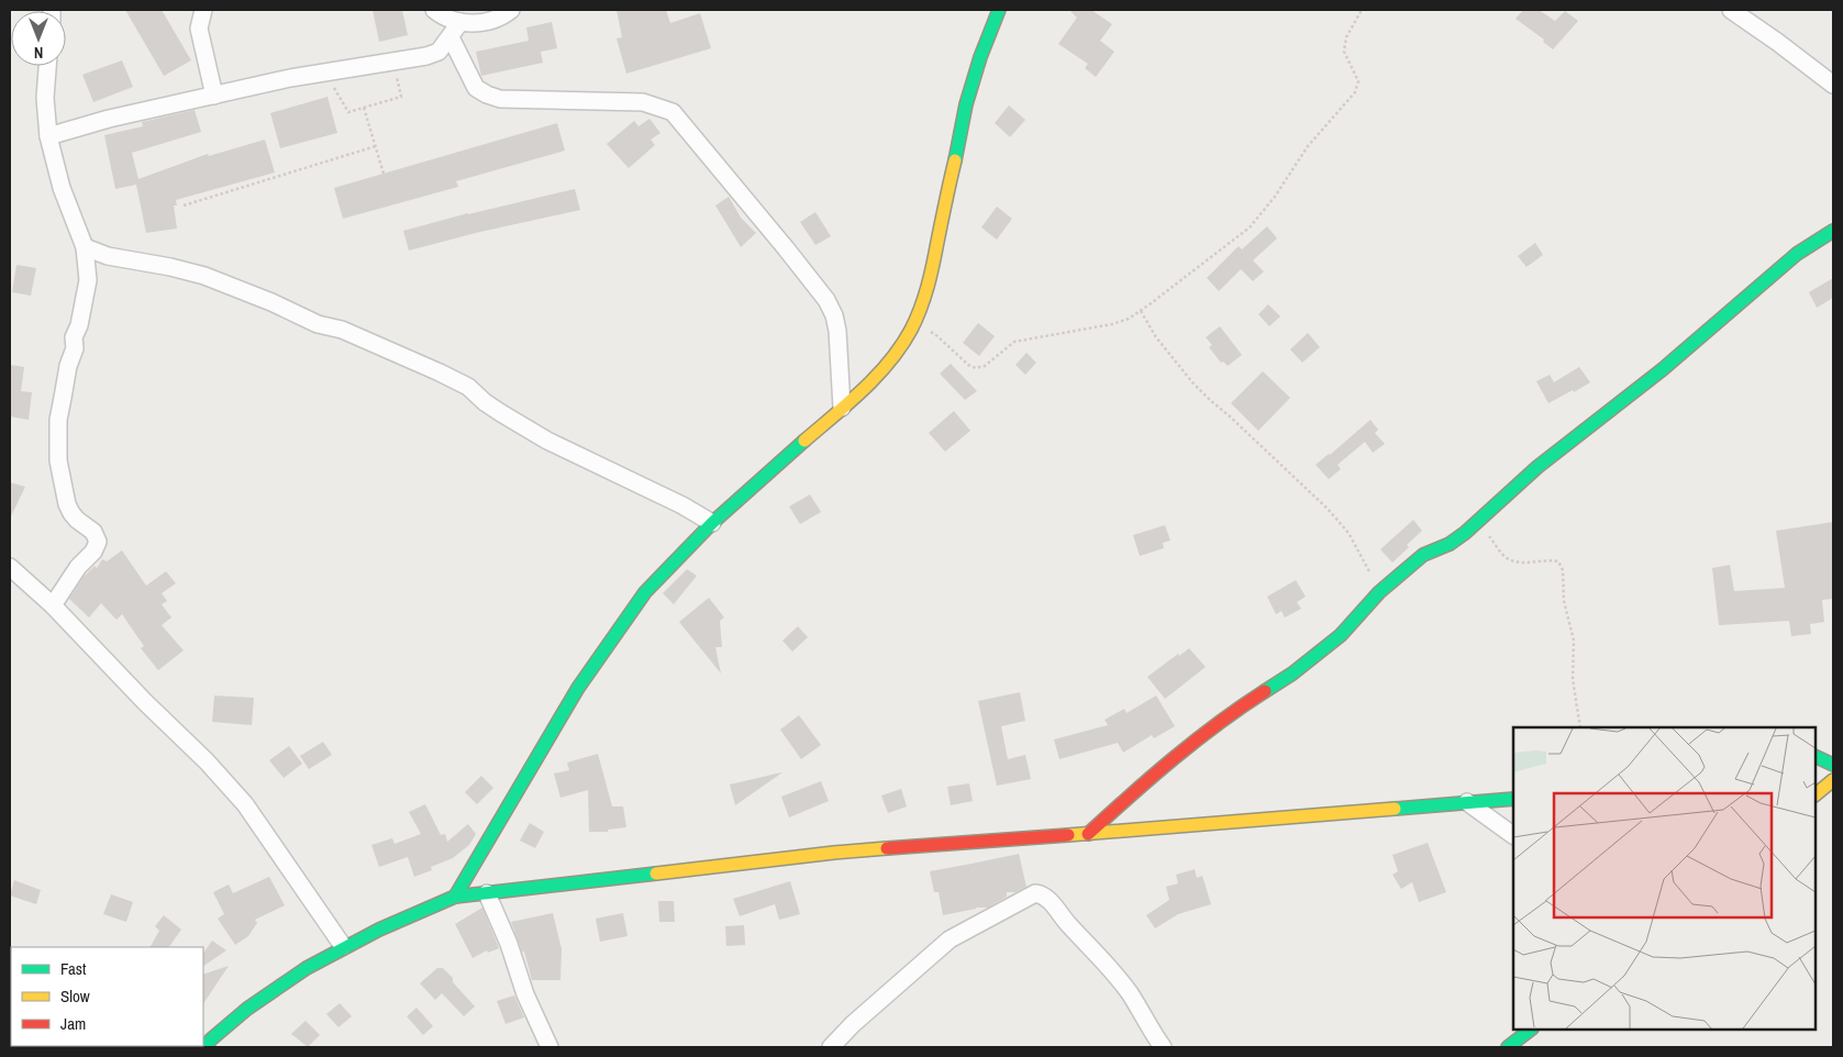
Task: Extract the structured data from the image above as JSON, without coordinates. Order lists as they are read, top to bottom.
{
  "legend": ["Fast", "Slow", "Jam"],
  "north": "bottom"
}
